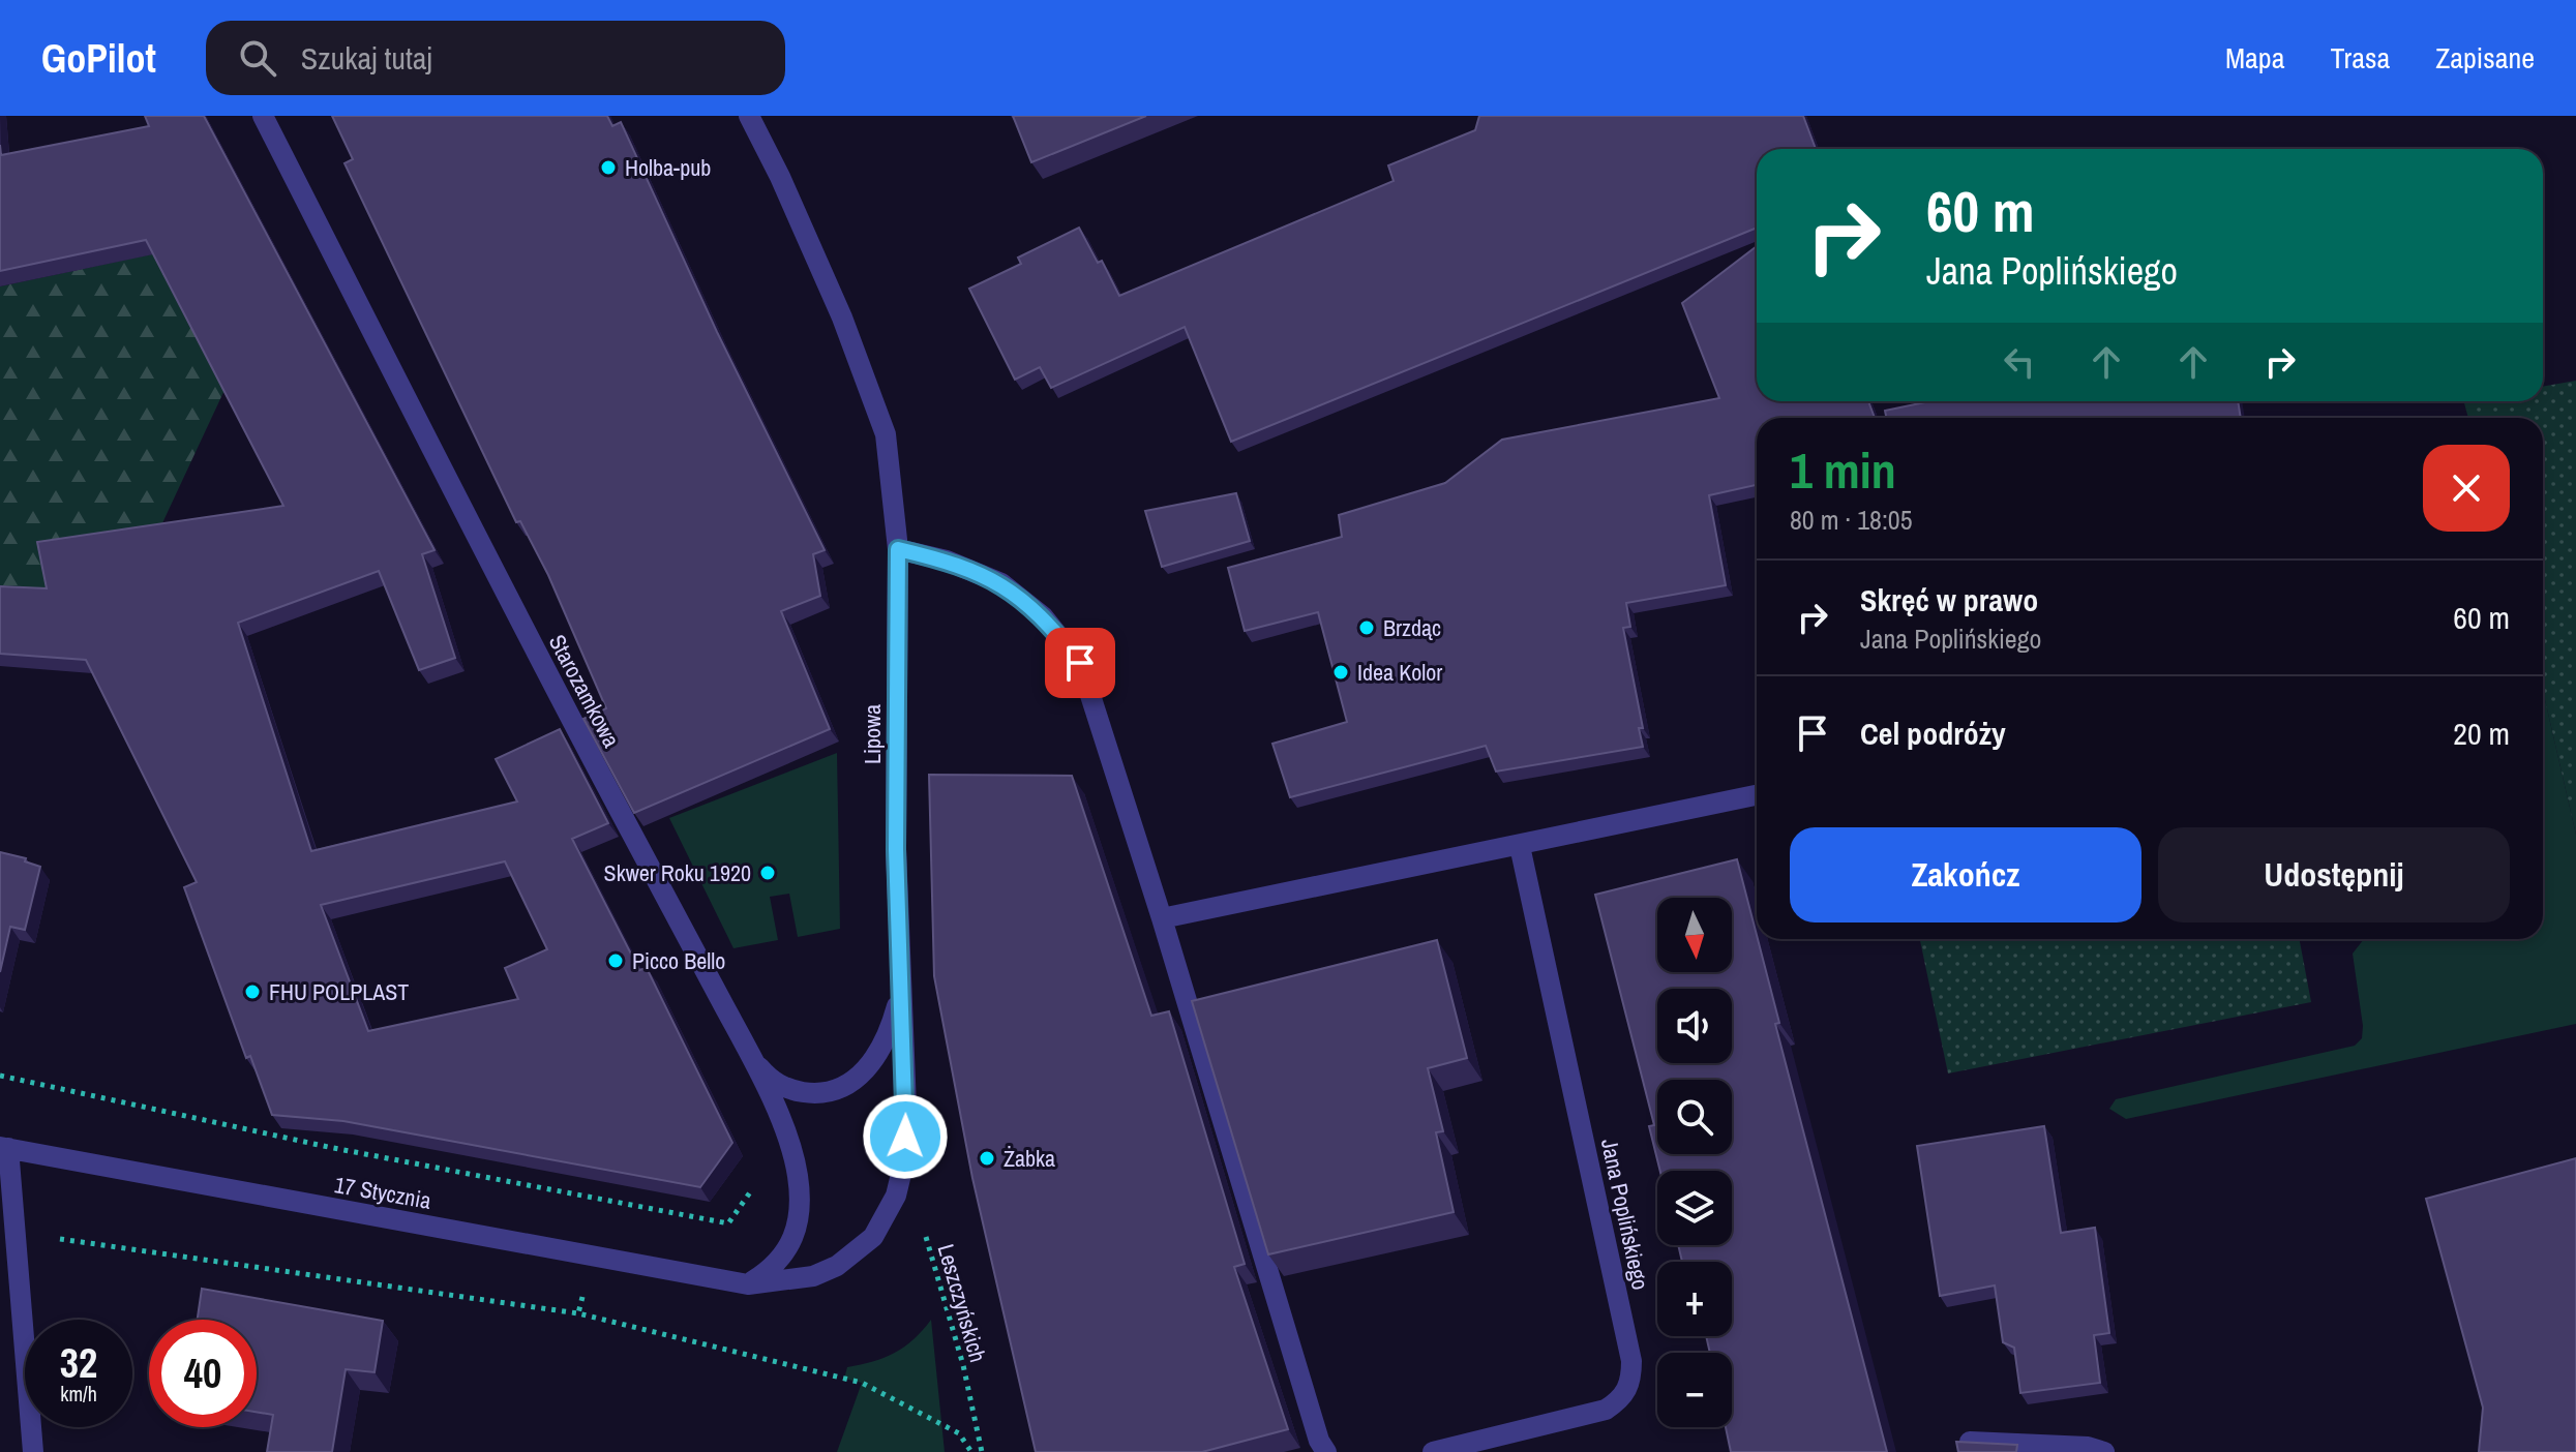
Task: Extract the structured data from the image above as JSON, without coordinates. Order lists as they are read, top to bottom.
{
  "streets": {
    "street": [
      "Starozamkowa",
      "Lipowa",
      "17 Stycznia",
      "Jana Poplińskiego"
    ],
    "path": ["Leszczyńskich"]
  },
  "crossings": [
    ["Starozamkowa", "Lipowa"],
    ["Starozamkowa", "17 Stycznia"],
    ["Lipowa", "17 Stycznia"],
    ["Lipowa", "Leszczyńskich"]
  ],
  "places": [
    "Holba-pub",
    "Brzdąc",
    "Idea Kolor",
    "Skwer Roku 1920",
    "Picco Bello",
    "FHU POLPLAST",
    "Żabka"
  ],
  "north": "bottom",
  "page": {
    "header": "GoPilot",
    "search": "Szukaj tutaj",
    "nav": ["Mapa", "Trasa", "Zapisane"],
    "turn": ["60 m", "Jana Poplińskiego"],
    "heading": ["1 min", "80 m · 18:05"],
    "list": [
      {
        "name": "Skręć w prawo",
        "note": "Jana Poplińskiego",
        "value": "60 m"
      },
      {
        "name": "Cel podróży",
        "value": "20 m"
      }
    ],
    "buttons": ["Zakończ", "Udostępnij"],
    "map_buttons": ["+", "−"],
    "speed": "32 km/h",
    "limit": "40"
  }
}
